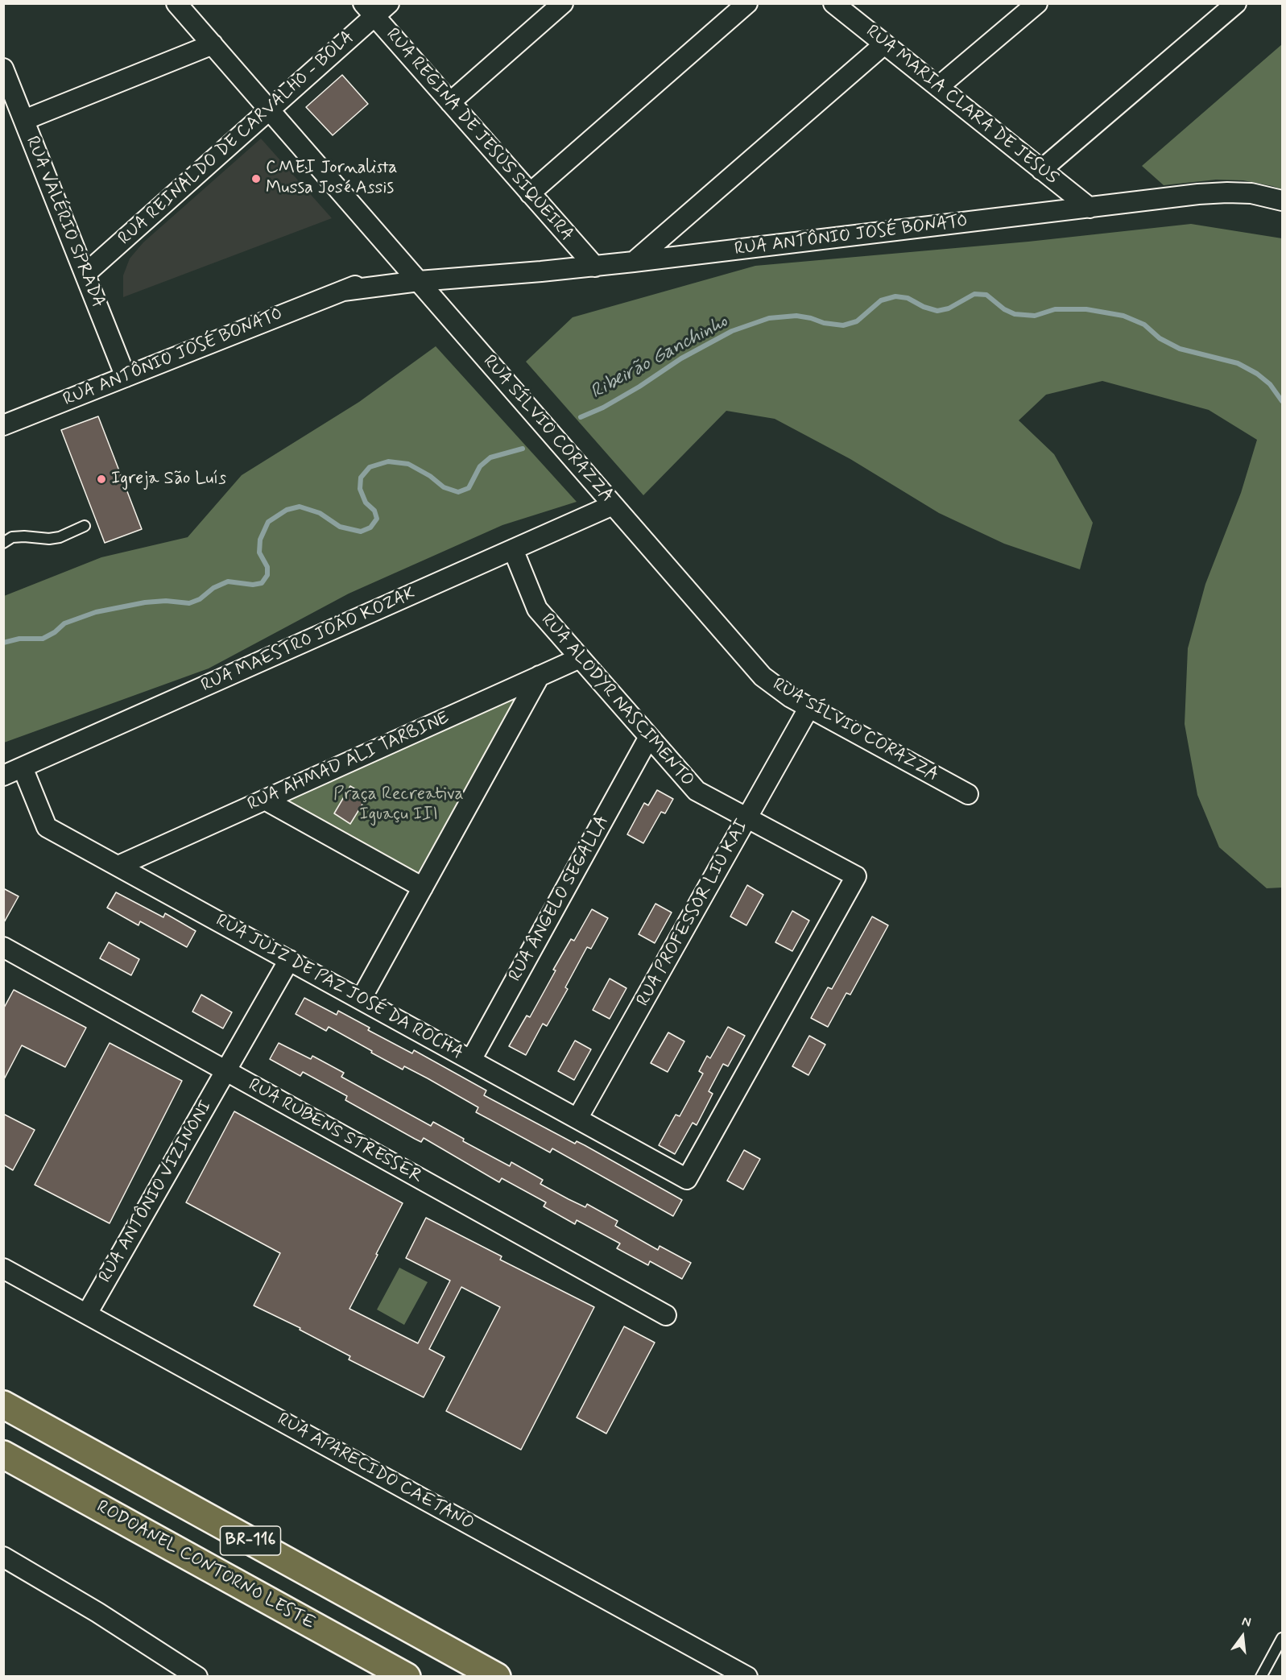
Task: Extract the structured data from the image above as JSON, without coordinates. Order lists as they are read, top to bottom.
{
  "streets": {
    "highway": ["BR-116", "RODOANEL CONTORNO LESTE"],
    "street": [
      "RUA MARIA CLARA DE JESUS",
      "RUA REGINA DE JESUS SIQUEIRA",
      "RUA REINALDO DE CARVALHO - BOLA",
      "RUA VALÉRIO SPRADA",
      "RUA ANTÔNIO JOSÉ BONATO",
      "RUA SÍLVIO CORAZZA",
      "RUA MAESTRO JOÃO KOZAK",
      "RUA ALODYR NASCIMENTO",
      "RUA AHMAD ALI TARBINE",
      "RUA ÂNGELO SEGALLA",
      "RUA PROFESSOR LIU KAI",
      "RUA JUIZ DE PAZ JOSÉ DA ROCHA",
      "RUA RUBENS STRESSER",
      "RUA ANTÔNIO VIZINONI",
      "RUA APARECIDO CAETANO"
    ]
  },
  "crossings": [
    ["RUA MARIA CLARA DE JESUS", "RUA ANTÔNIO JOSÉ BONATO"],
    ["RUA REGINA DE JESUS SIQUEIRA", "RUA REINALDO DE CARVALHO - BOLA"],
    ["RUA REGINA DE JESUS SIQUEIRA", "RUA ANTÔNIO JOSÉ BONATO"],
    ["RUA REINALDO DE CARVALHO - BOLA", "RUA VALÉRIO SPRADA"],
    ["RUA REINALDO DE CARVALHO - BOLA", "RUA SÍLVIO CORAZZA"],
    ["RUA VALÉRIO SPRADA", "RUA ANTÔNIO JOSÉ BONATO"],
    ["RUA ANTÔNIO JOSÉ BONATO", "RUA SÍLVIO CORAZZA"],
    ["RUA SÍLVIO CORAZZA", "RUA MAESTRO JOÃO KOZAK"],
    ["RUA SÍLVIO CORAZZA", "RUA PROFESSOR LIU KAI"],
    ["RUA MAESTRO JOÃO KOZAK", "RUA ALODYR NASCIMENTO"],
    ["RUA MAESTRO JOÃO KOZAK", "RUA JUIZ DE PAZ JOSÉ DA ROCHA"],
    ["RUA ALODYR NASCIMENTO", "RUA AHMAD ALI TARBINE"],
    ["RUA ALODYR NASCIMENTO", "RUA ÂNGELO SEGALLA"],
    ["RUA ALODYR NASCIMENTO", "RUA PROFESSOR LIU KAI"],
    ["RUA ALODYR NASCIMENTO", "RUA JUIZ DE PAZ JOSÉ DA ROCHA"],
    ["RUA AHMAD ALI TARBINE", "RUA JUIZ DE PAZ JOSÉ DA ROCHA"],
    ["RUA ÂNGELO SEGALLA", "RUA JUIZ DE PAZ JOSÉ DA ROCHA"],
    ["RUA PROFESSOR LIU KAI", "RUA JUIZ DE PAZ JOSÉ DA ROCHA"],
    ["RUA JUIZ DE PAZ JOSÉ DA ROCHA", "RUA ANTÔNIO VIZINONI"],
    ["RUA RUBENS STRESSER", "RUA ANTÔNIO VIZINONI"],
    ["RUA ANTÔNIO VIZINONI", "RUA APARECIDO CAETANO"]
  ],
  "water": ["Ribeirão Ganchinho"],
  "parks": ["Praça Recreativa Iguaçu III"],
  "places": ["CMEI Jornalista Mussa José Assis", "Igreja São Luís"],
  "north": "top"
}
